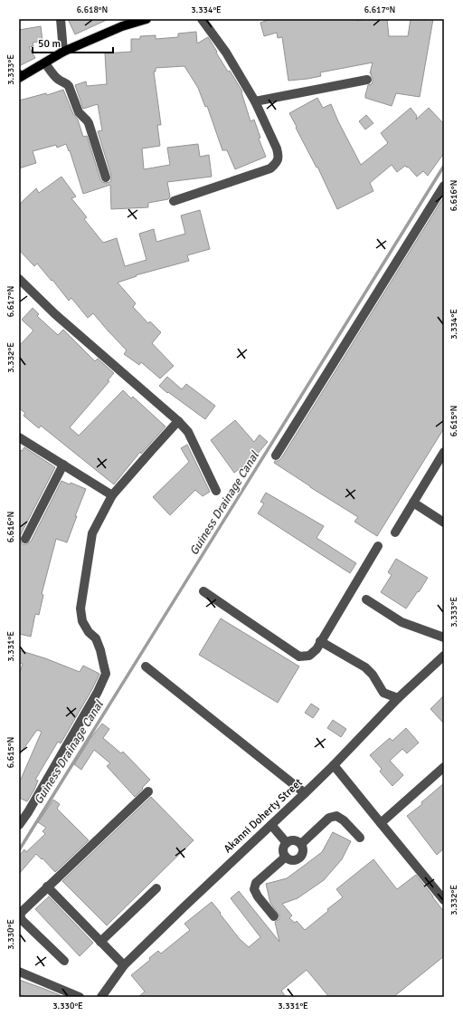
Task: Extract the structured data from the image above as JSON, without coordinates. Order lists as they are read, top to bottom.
{
  "streets": {
    "street": ["Akanni Doherty Street"]
  },
  "water": ["Guiness Drainage Canal"],
  "scale_bar": "50 m",
  "coordinates": [
    "6.618°N",
    "3.334°E",
    "6.617°N",
    "3.333°E",
    "6.616°N",
    "3.332°E",
    "6.615°N",
    "3.331°E",
    "3.330°E"
  ]
}
